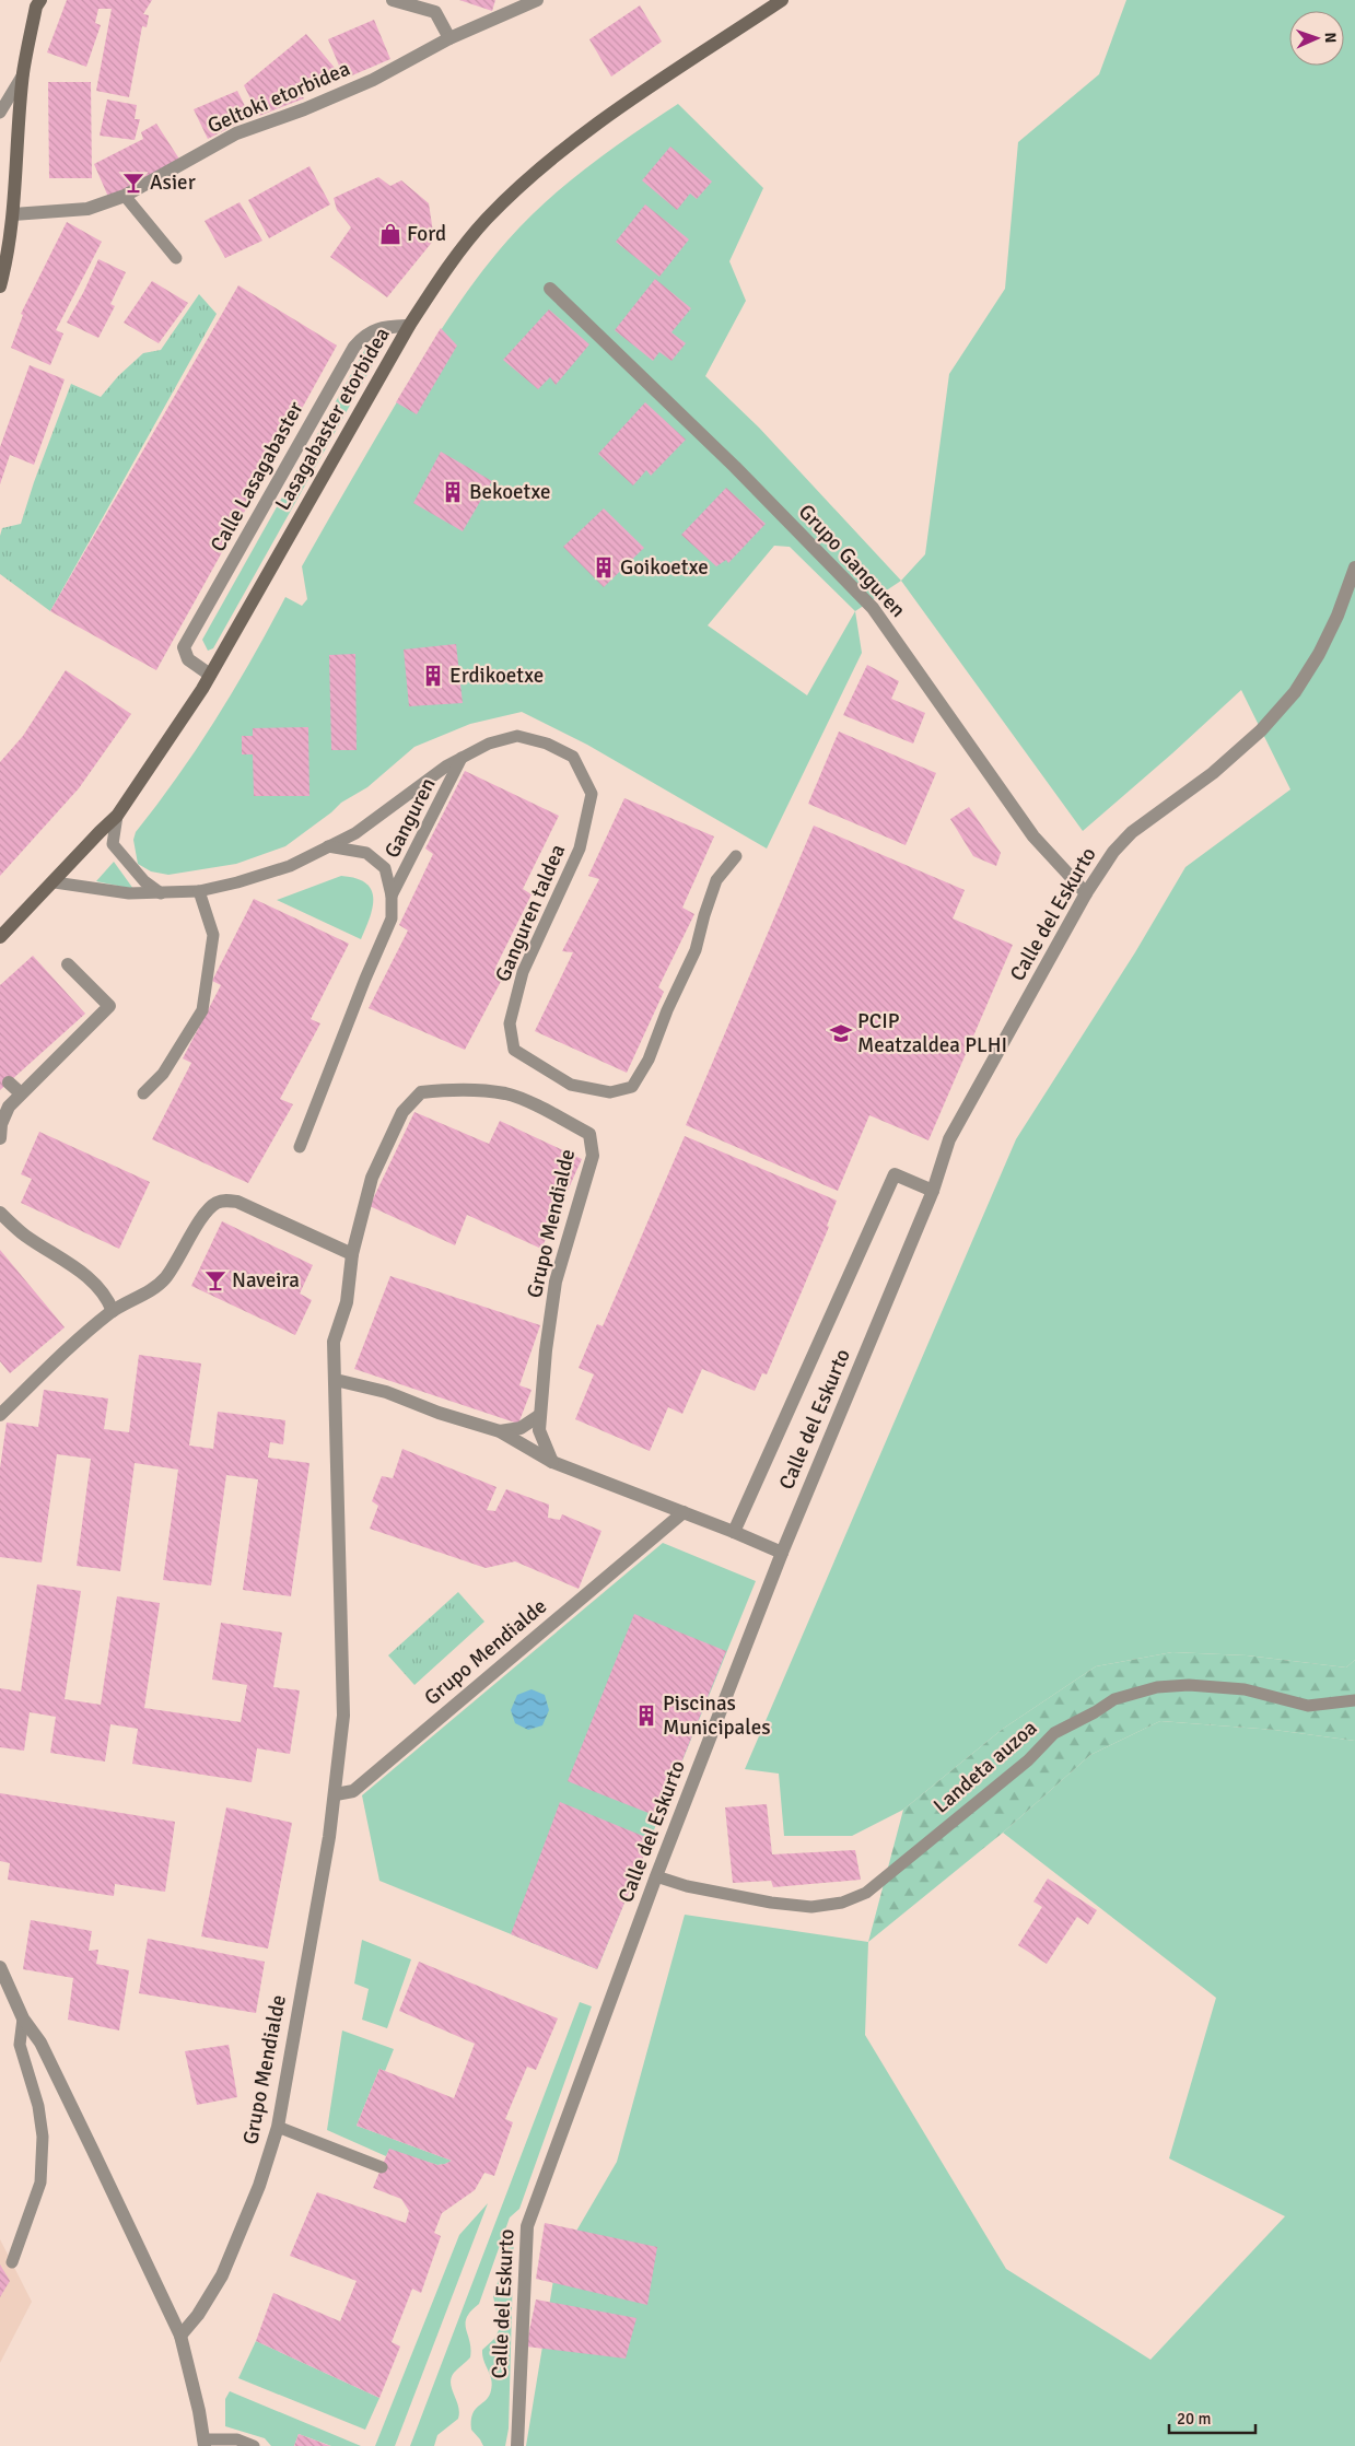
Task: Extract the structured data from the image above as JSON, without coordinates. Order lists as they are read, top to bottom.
{
  "streets": {
    "street": [
      "Geltoki etorbidea",
      "Lasagabaster etorbidea",
      "Calle Lasagabaster",
      "Grupo Ganguren",
      "Calle del Eskurto",
      "Grupo Mendialde"
    ],
    "lane": ["Ganguren", "Ganguren taldea", "Landeta auzoa"]
  },
  "crossings": [
    ["Lasagabaster etorbidea", "Calle Lasagabaster"],
    ["Lasagabaster etorbidea", "Ganguren taldea"],
    ["Grupo Ganguren", "Calle del Eskurto"],
    ["Ganguren", "Ganguren taldea"],
    ["Calle del Eskurto", "Landeta auzoa"]
  ],
  "places": {
    "bar": ["Asier", "Naveira"],
    "shop": ["Ford"],
    "building": [
      "Bekoetxe",
      "Goikoetxe",
      "Erdikoetxe",
      "Piscinas Municipales"
    ],
    "school or university": ["PCIP Meatzaldea PLHI"]
  },
  "scale_bar": "20 m",
  "north": "right"
}
